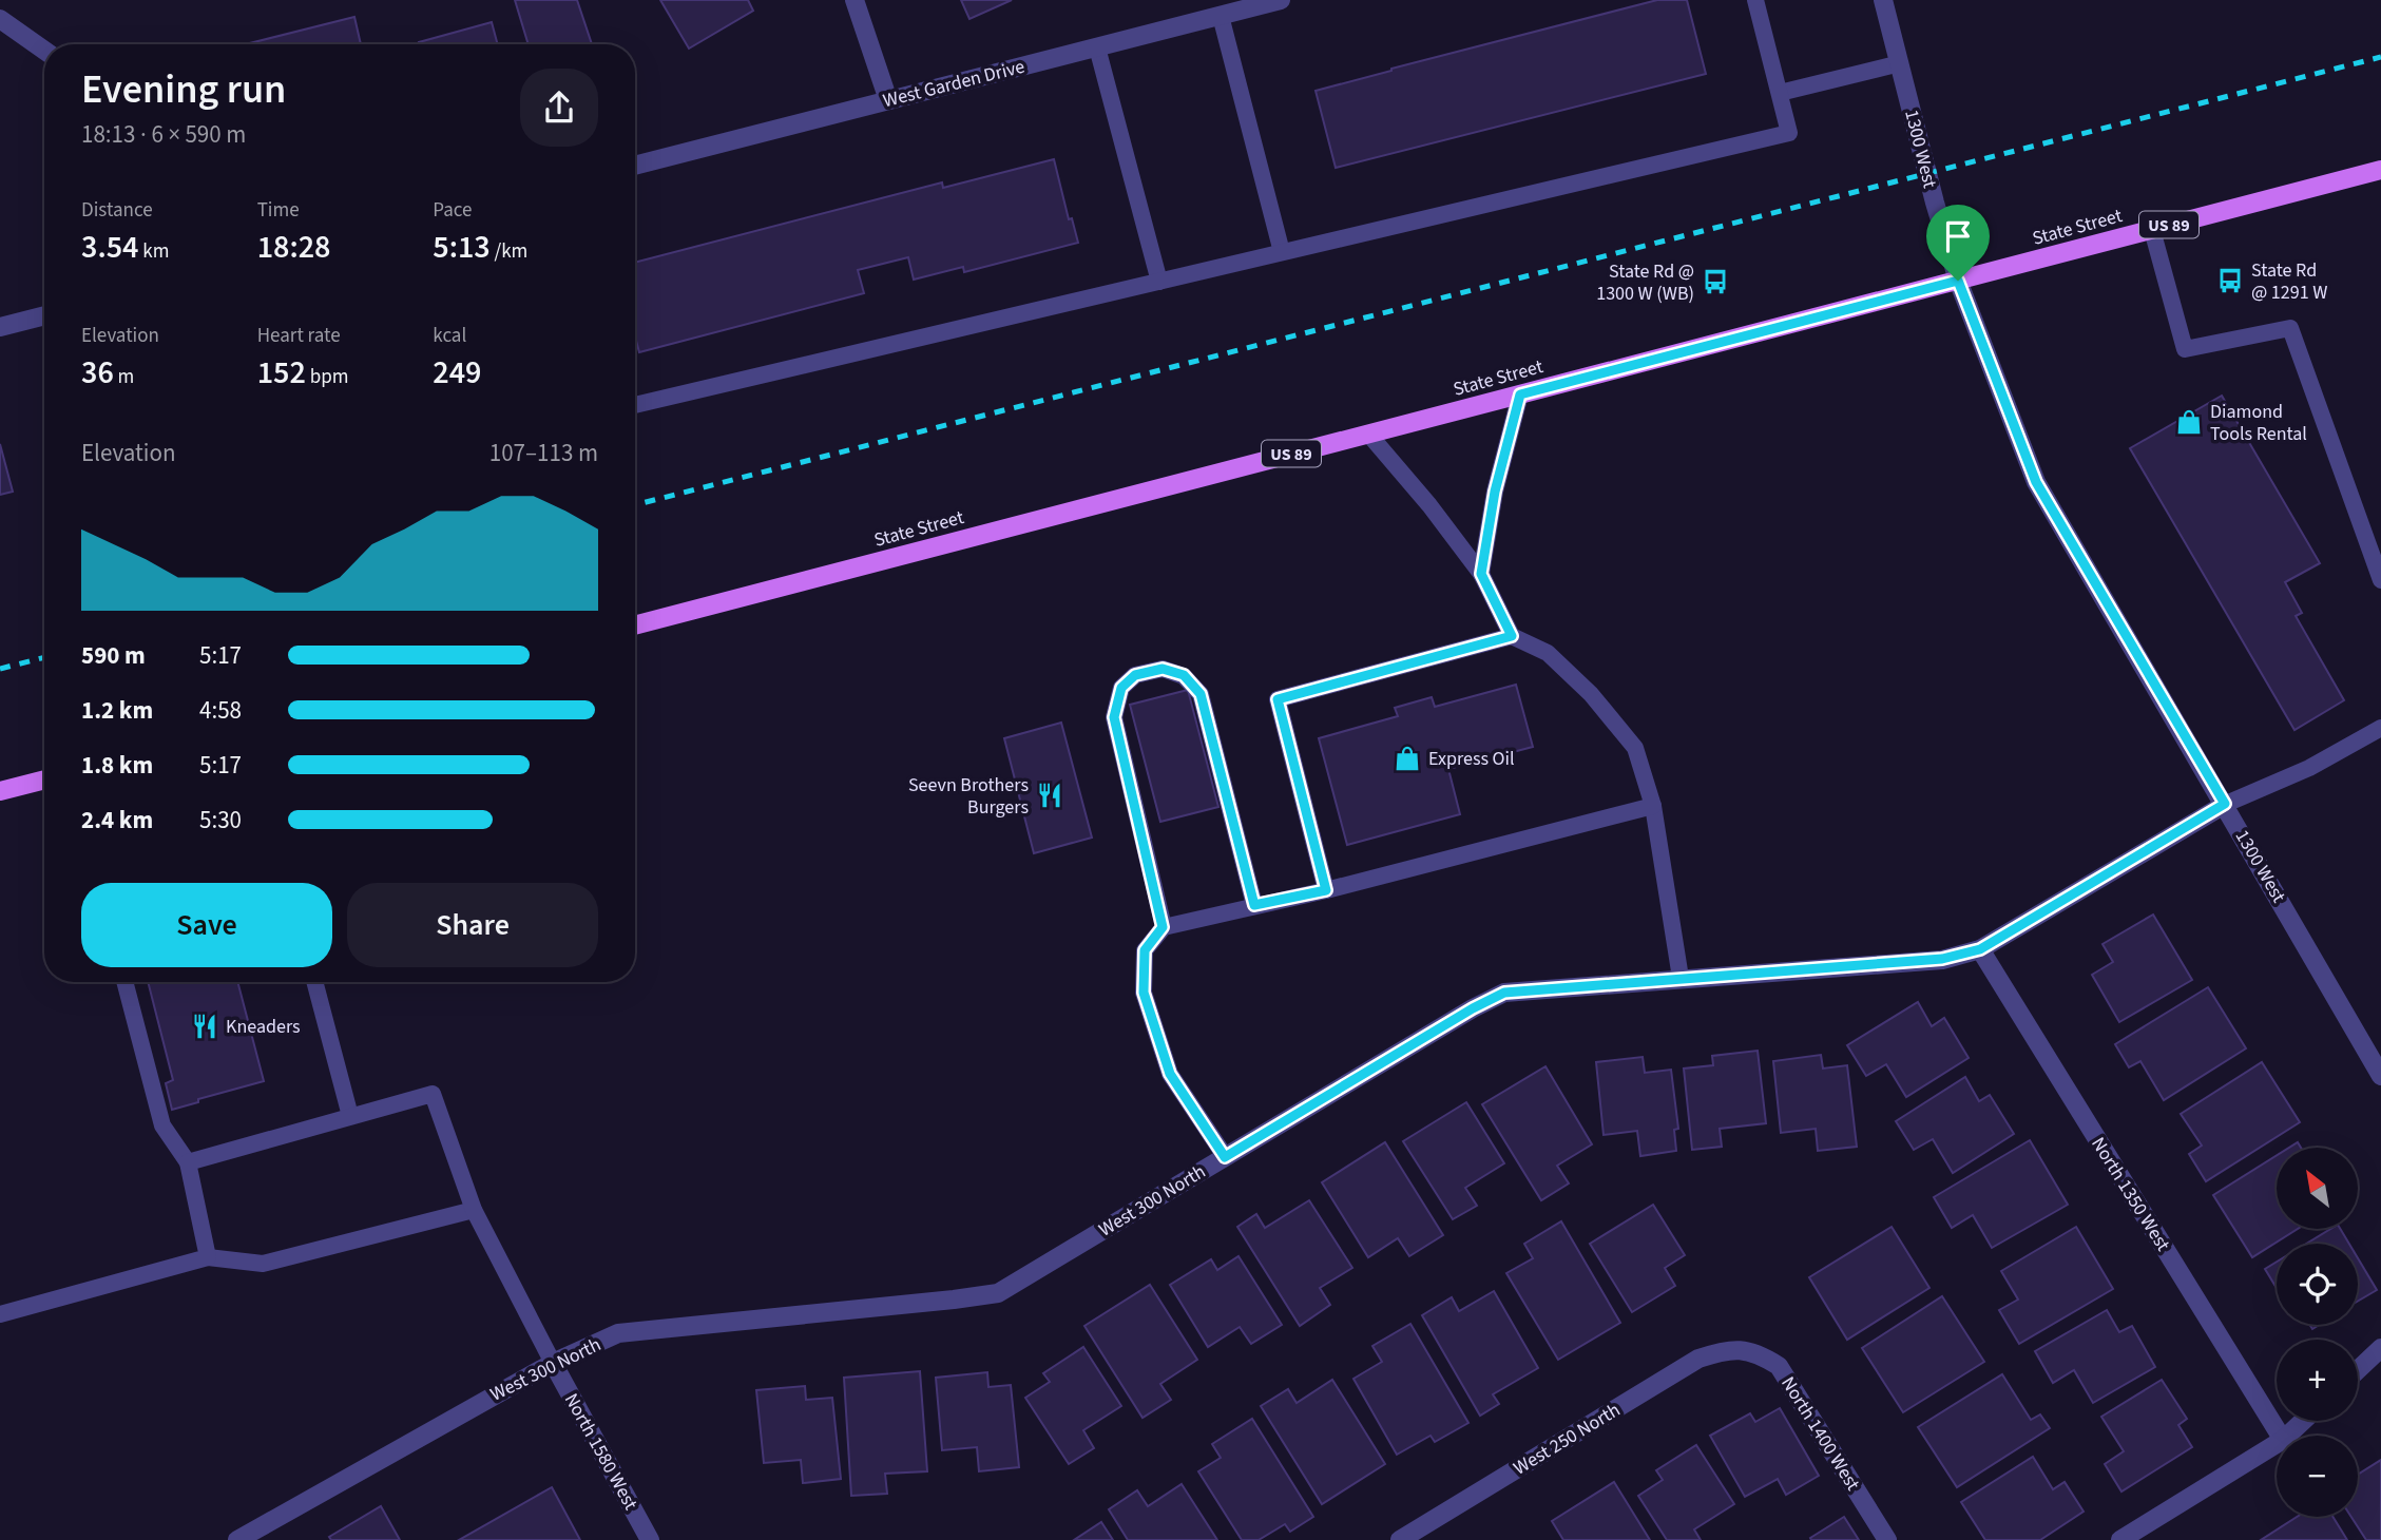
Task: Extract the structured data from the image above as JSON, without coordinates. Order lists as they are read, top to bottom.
{
  "streets": {
    "main road": ["US 89", "State Street"],
    "street": [
      "West Garden Drive",
      "1300 West",
      "North 1350 West",
      "West 300 North",
      "North 1400 West",
      "West 250 North",
      "North 1580 West"
    ]
  },
  "crossings": [
    ["1300 West", "State Street"],
    ["1300 West", "West 300 North"],
    ["North 1350 West", "West 300 North"],
    ["West 300 North", "North 1580 West"],
    ["North 1400 West", "West 250 North"]
  ],
  "places": {
    "bus stop": ["State Rd @ 1291 W", "State Rd @ 1300 W (WB)"],
    "shop": ["Diamond Tools Rental", "Express Oil"],
    "restaurant": ["Seevn Brothers Burgers", "Kneaders"]
  },
  "north": "top left",
  "page": {
    "heading": ["Evening run", "18:13 · 6 × 590 m"],
    "stats": [
      ["Distance", "3.54 km"],
      ["Time", "18:28"],
      ["Pace", "5:13 /km"],
      ["Elevation", "36 m"],
      ["Heart rate", "152 bpm"],
      ["kcal", "249"]
    ],
    "chart": ["Elevation", "107–113 m"],
    "list": [
      {
        "name": "590 m",
        "note": "5:17"
      },
      {
        "name": "1.2 km",
        "note": "4:58"
      },
      {
        "name": "1.8 km",
        "note": "5:17"
      },
      {
        "name": "2.4 km",
        "note": "5:30"
      }
    ],
    "buttons": ["Save", "Share"],
    "map_buttons": ["+", "−"]
  }
}
